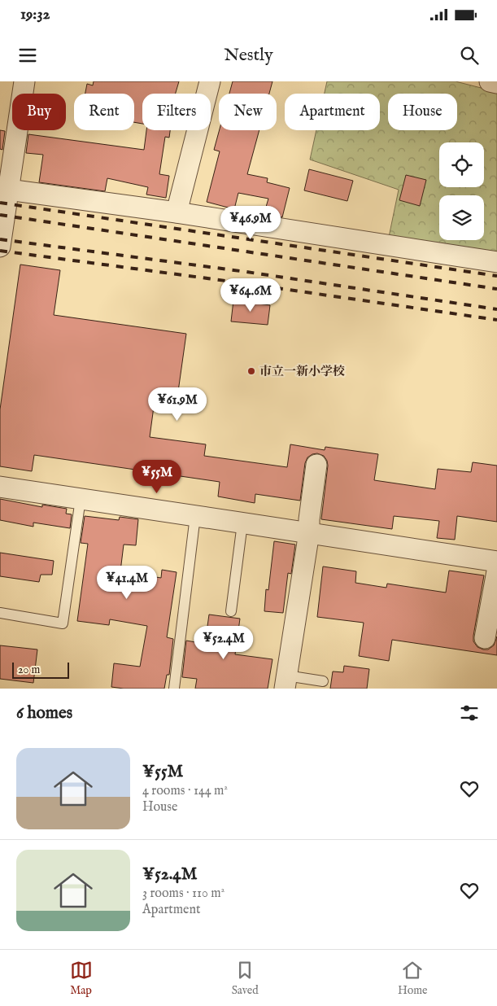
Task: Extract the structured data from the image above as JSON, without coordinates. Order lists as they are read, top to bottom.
{
  "places": ["市立一新小学校"],
  "scale_bar": "20 m",
  "page": {
    "status": "19:32",
    "header": "Nestly",
    "chip": [
      "Buy",
      "Rent",
      "Filters",
      "New",
      "Apartment",
      "House"
    ],
    "price": [
      "¥46.9M",
      "¥64.6M",
      "¥61.9M",
      "¥55M",
      "¥41.4M",
      "¥52.4M"
    ],
    "scale": "20 m",
    "heading": "6 homes",
    "list": [
      {
        "name": "¥55M",
        "note": "4 rooms · 144 m² · House"
      },
      {
        "name": "¥52.4M",
        "note": "3 rooms · 110 m² · Apartment"
      }
    ],
    "tabs": ["Map", "Saved", "Home"]
  }
}
